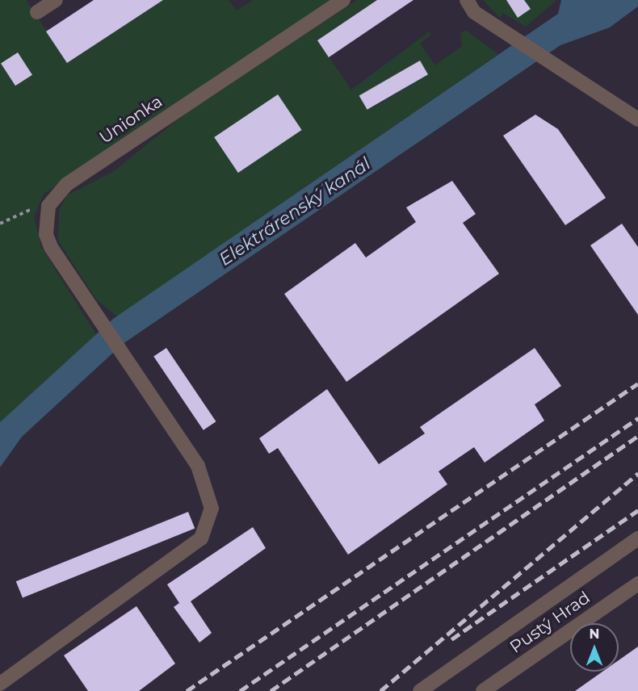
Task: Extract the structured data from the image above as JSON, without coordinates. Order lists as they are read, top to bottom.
{
  "streets": {
    "lane": ["Unionka", "Pustý Hrad"]
  },
  "water": ["Elektrárenský kanál"],
  "north": "top"
}
